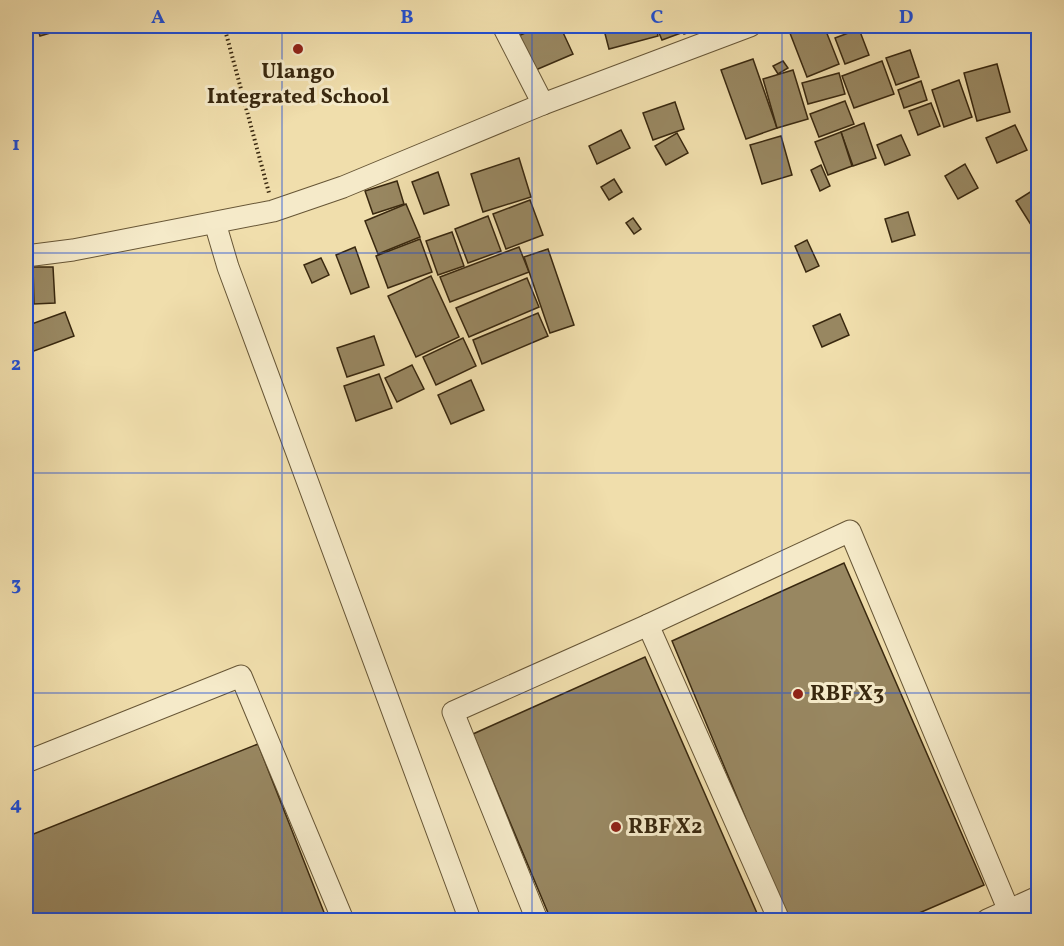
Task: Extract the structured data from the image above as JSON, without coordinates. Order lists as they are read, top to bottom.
{
  "places": ["Ulango Integrated School", "RBF X3", "RBF X2"],
  "grid": {
    "columns": [
      "A",
      "B",
      "C",
      "D"
    ],
    "rows": [
      "1",
      "2",
      "3",
      "4"
    ]
  }
}
